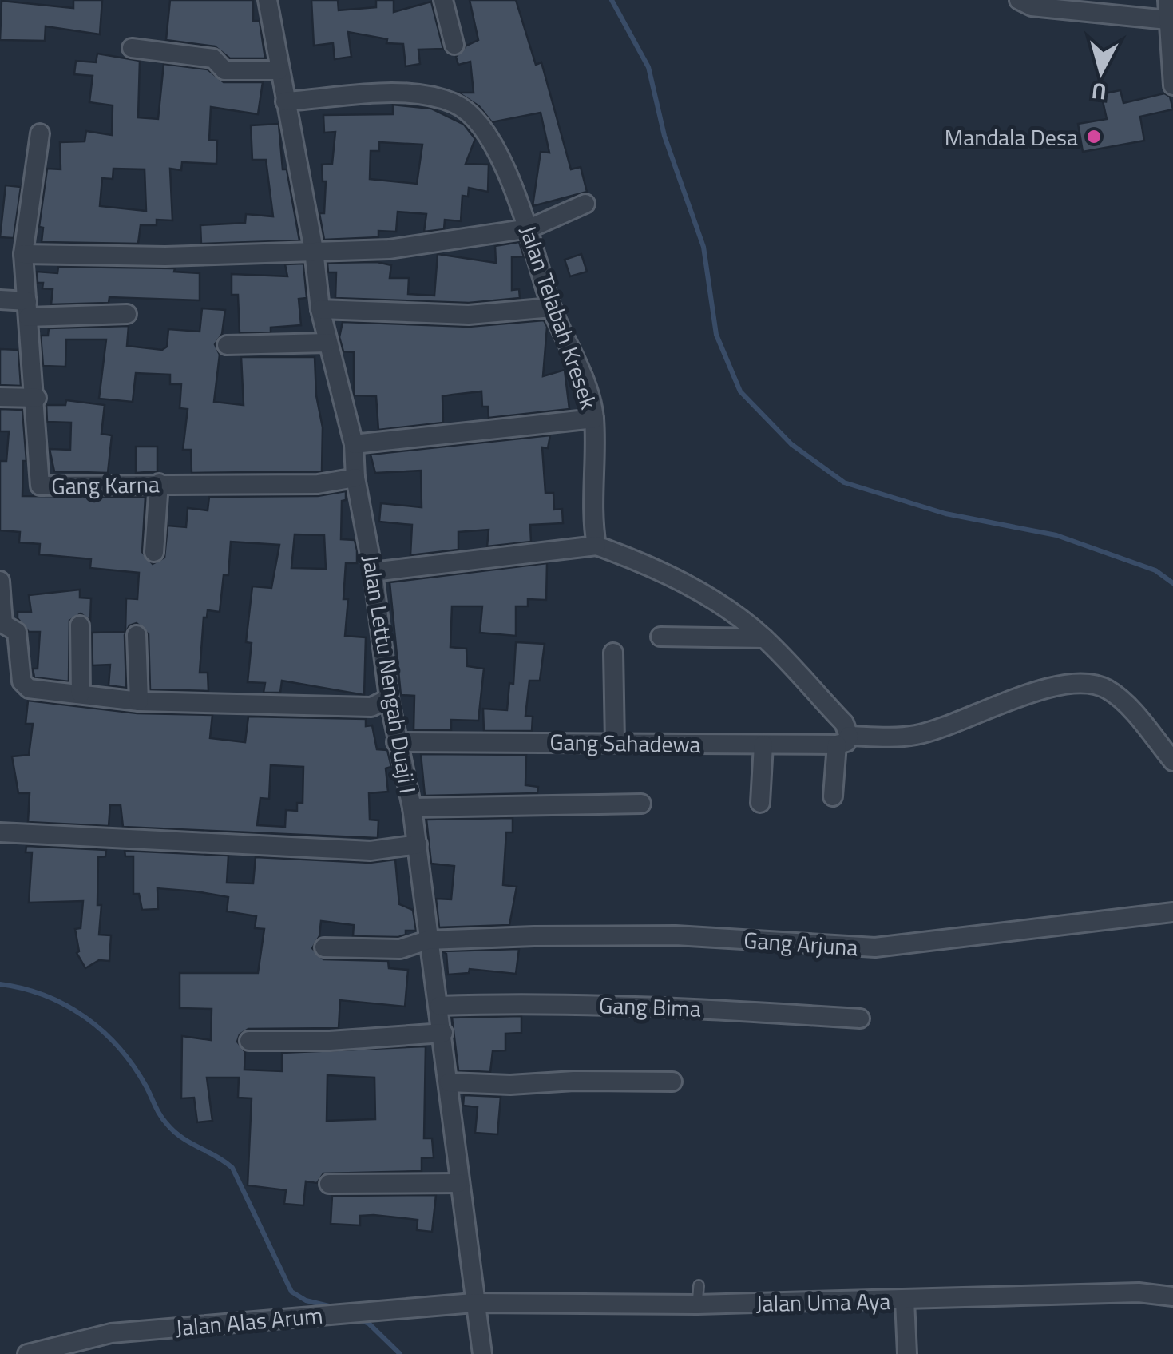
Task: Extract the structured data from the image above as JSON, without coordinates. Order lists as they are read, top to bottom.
{
  "streets": {
    "street": [
      "Jalan Telabah Kresek",
      "Gang Karna",
      "Jalan Lettu Nengah Duaji I",
      "Gang Sahadewa",
      "Gang Arjuna",
      "Gang Bima",
      "Jalan Uma Aya",
      "Jalan Alas Arum"
    ]
  },
  "crossings": [
    ["Jalan Telabah Kresek", "Jalan Lettu Nengah Duaji I"],
    ["Gang Karna", "Jalan Lettu Nengah Duaji I"],
    ["Jalan Lettu Nengah Duaji I", "Gang Sahadewa"],
    ["Jalan Lettu Nengah Duaji I", "Gang Arjuna"],
    ["Jalan Lettu Nengah Duaji I", "Gang Bima"],
    ["Jalan Lettu Nengah Duaji I", "Jalan Uma Aya"],
    ["Jalan Lettu Nengah Duaji I", "Jalan Alas Arum"],
    ["Jalan Uma Aya", "Jalan Alas Arum"]
  ],
  "places": ["Mandala Desa"],
  "north": "bottom"
}
